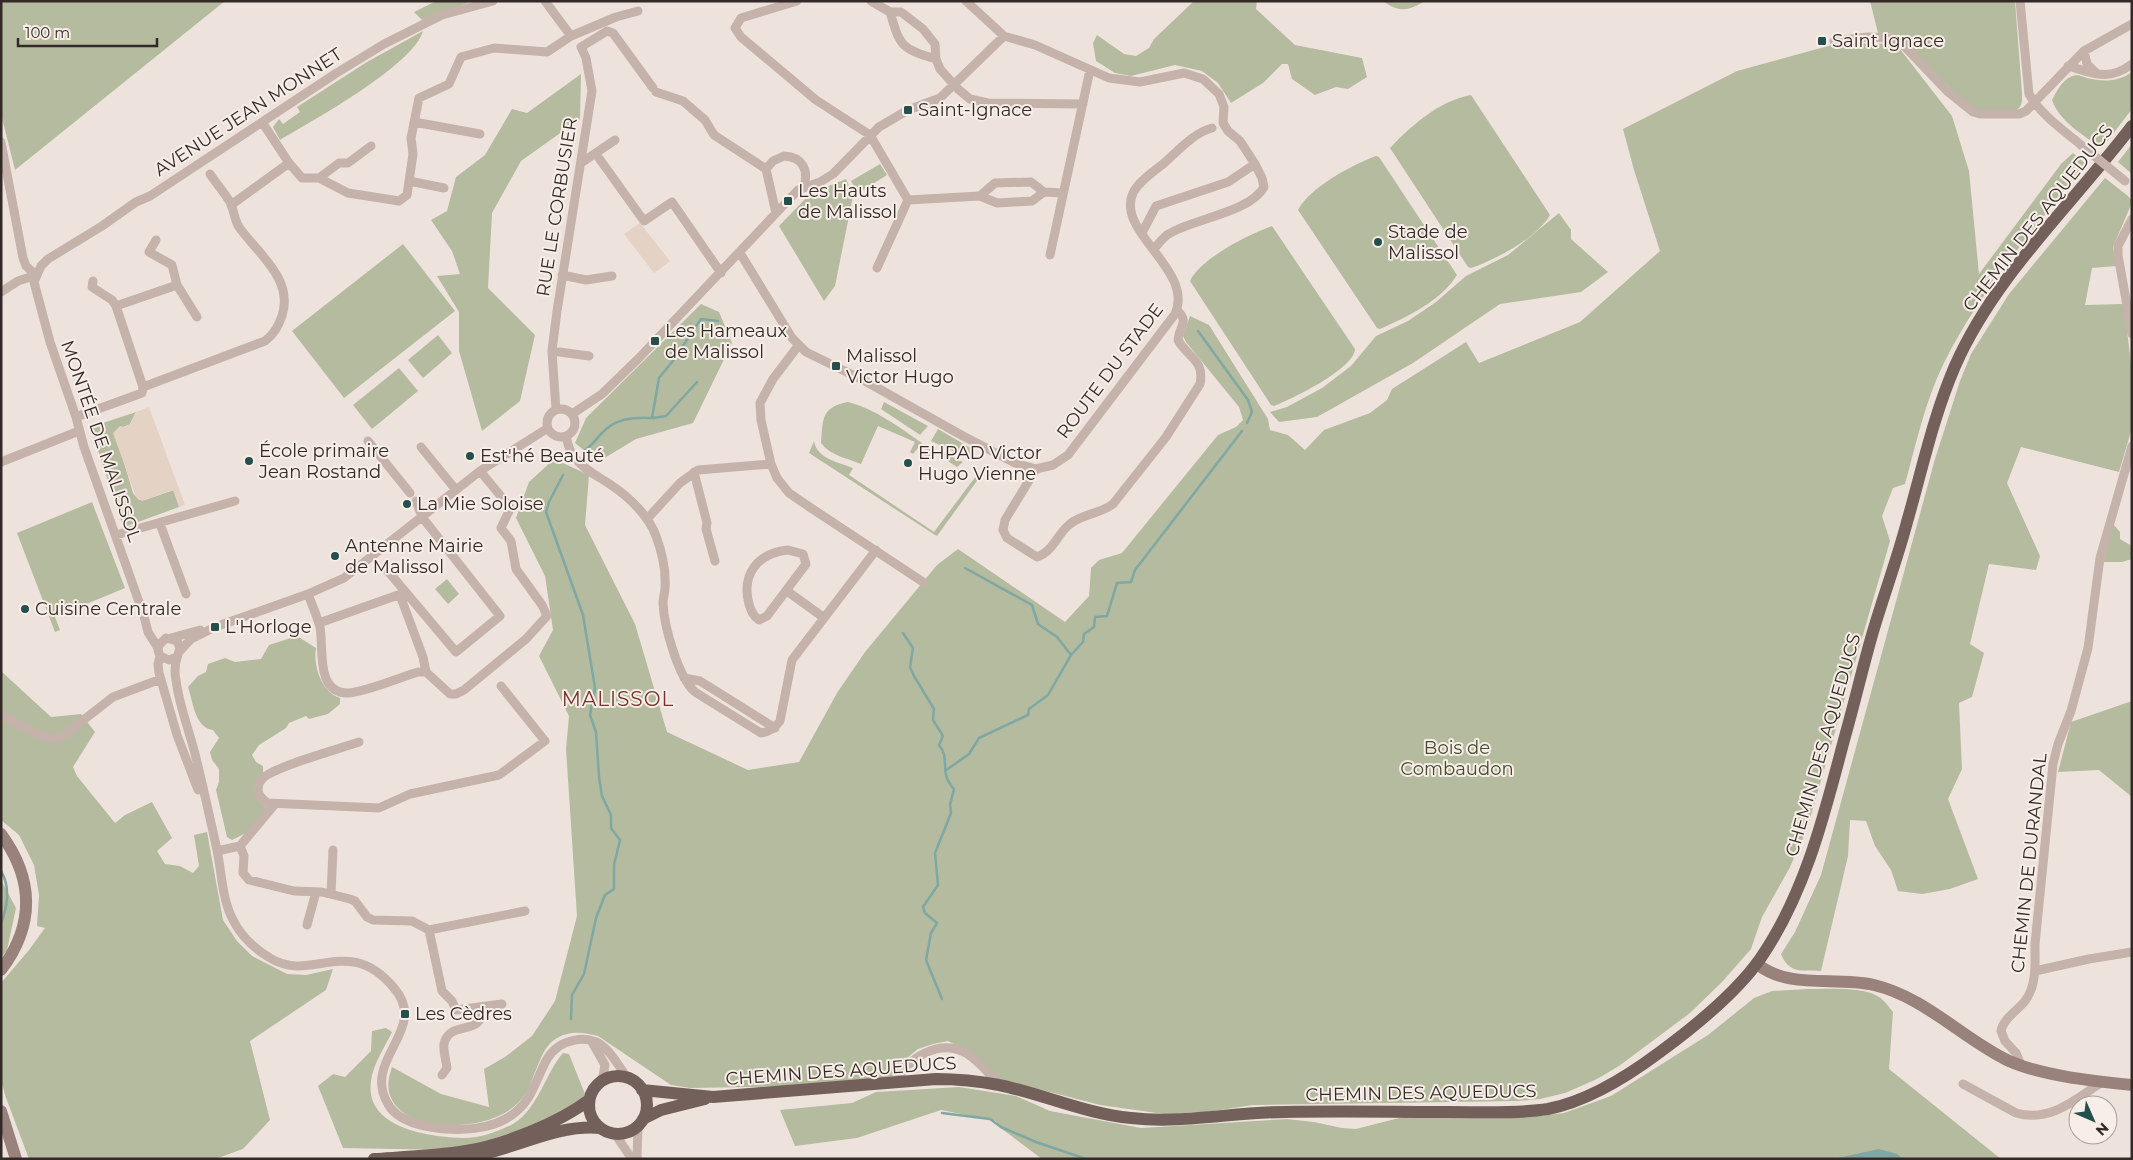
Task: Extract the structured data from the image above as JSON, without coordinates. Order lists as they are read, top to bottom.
{
  "streets": {
    "main road": ["CHEMIN DES AQUEDUCS"],
    "street": [
      "AVENUE JEAN MONNET",
      "RUE LE CORBUSIER",
      "ROUTE DU STADE",
      "MONTÉE DE MALISSOL",
      "CHEMIN DE DURANDAL"
    ]
  },
  "crossings": [
    ["AVENUE JEAN MONNET", "MONTÉE DE MALISSOL"]
  ],
  "districts": ["MALISSOL"],
  "parks": ["Bois de Combaudon"],
  "places": {
    "transit": [
      "Saint Ignace",
      "Saint-Ignace",
      "Les Hauts de Malissol",
      "Les Hameaux de Malissol",
      "Malissol Victor Hugo",
      "L'Horloge",
      "Les Cèdres"
    ],
    "other": [
      "Stade de Malissol",
      "Est'hé Beauté",
      "École primaire Jean Rostand",
      "EHPAD Victor Hugo Vienne",
      "La Mie Soloise",
      "Antenne Mairie de Malissol",
      "Cuisine Centrale"
    ]
  },
  "scale_bar": "100 m",
  "north": "bottom right"
}
